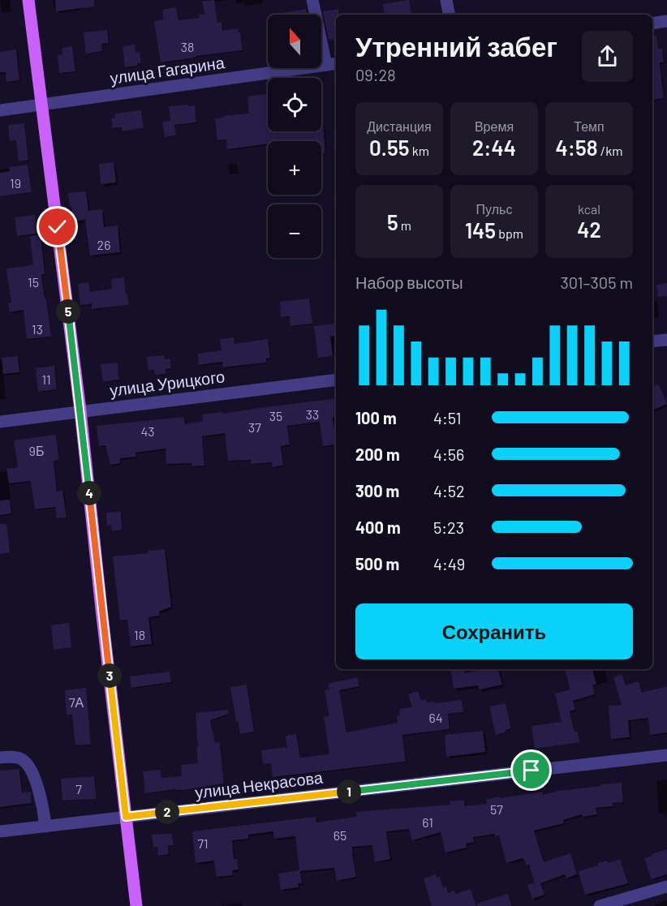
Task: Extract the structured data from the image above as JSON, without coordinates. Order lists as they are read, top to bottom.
{
  "streets": {
    "street": ["улица Гагарина", "улица Урицкого", "улица Некрасова"]
  },
  "house_numbers": [
    "38",
    "19",
    "26",
    "15",
    "13",
    "11",
    "33",
    "35",
    "37",
    "43",
    "9Б",
    "18",
    "7А",
    "64",
    "7",
    "57",
    "61",
    "65",
    "71"
  ],
  "north": "top",
  "page": {
    "map_buttons": ["+", "−"],
    "heading": ["Утренний забег", "09:28"],
    "stats": [
      ["Дистанция", "0.55 km"],
      ["Время", "2:44"],
      ["Темп", "4:58 /km"],
      ["5 m"],
      ["Пульс", "145 bpm"],
      ["kcal", "42"]
    ],
    "chart": ["Набор высоты", "301–305 m"],
    "pins": [
      "5",
      "4",
      "3",
      "1",
      "2"
    ],
    "list": [
      {
        "name": "100 m",
        "note": "4:51"
      },
      {
        "name": "200 m",
        "note": "4:56"
      },
      {
        "name": "300 m",
        "note": "4:52"
      },
      {
        "name": "400 m",
        "note": "5:23"
      },
      {
        "name": "500 m",
        "note": "4:49"
      }
    ],
    "buttons": "Сохранить"
  }
}
